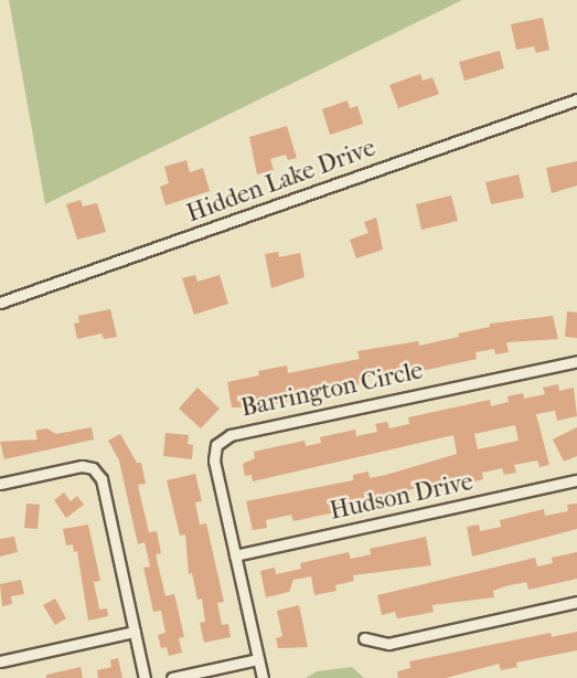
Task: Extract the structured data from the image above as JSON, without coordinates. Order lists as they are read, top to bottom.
{
  "streets": {
    "street": ["Hidden Lake Drive", "Barrington Circle", "Hudson Drive"]
  },
  "crossings": [
    ["Barrington Circle", "Hudson Drive"]
  ]
}
